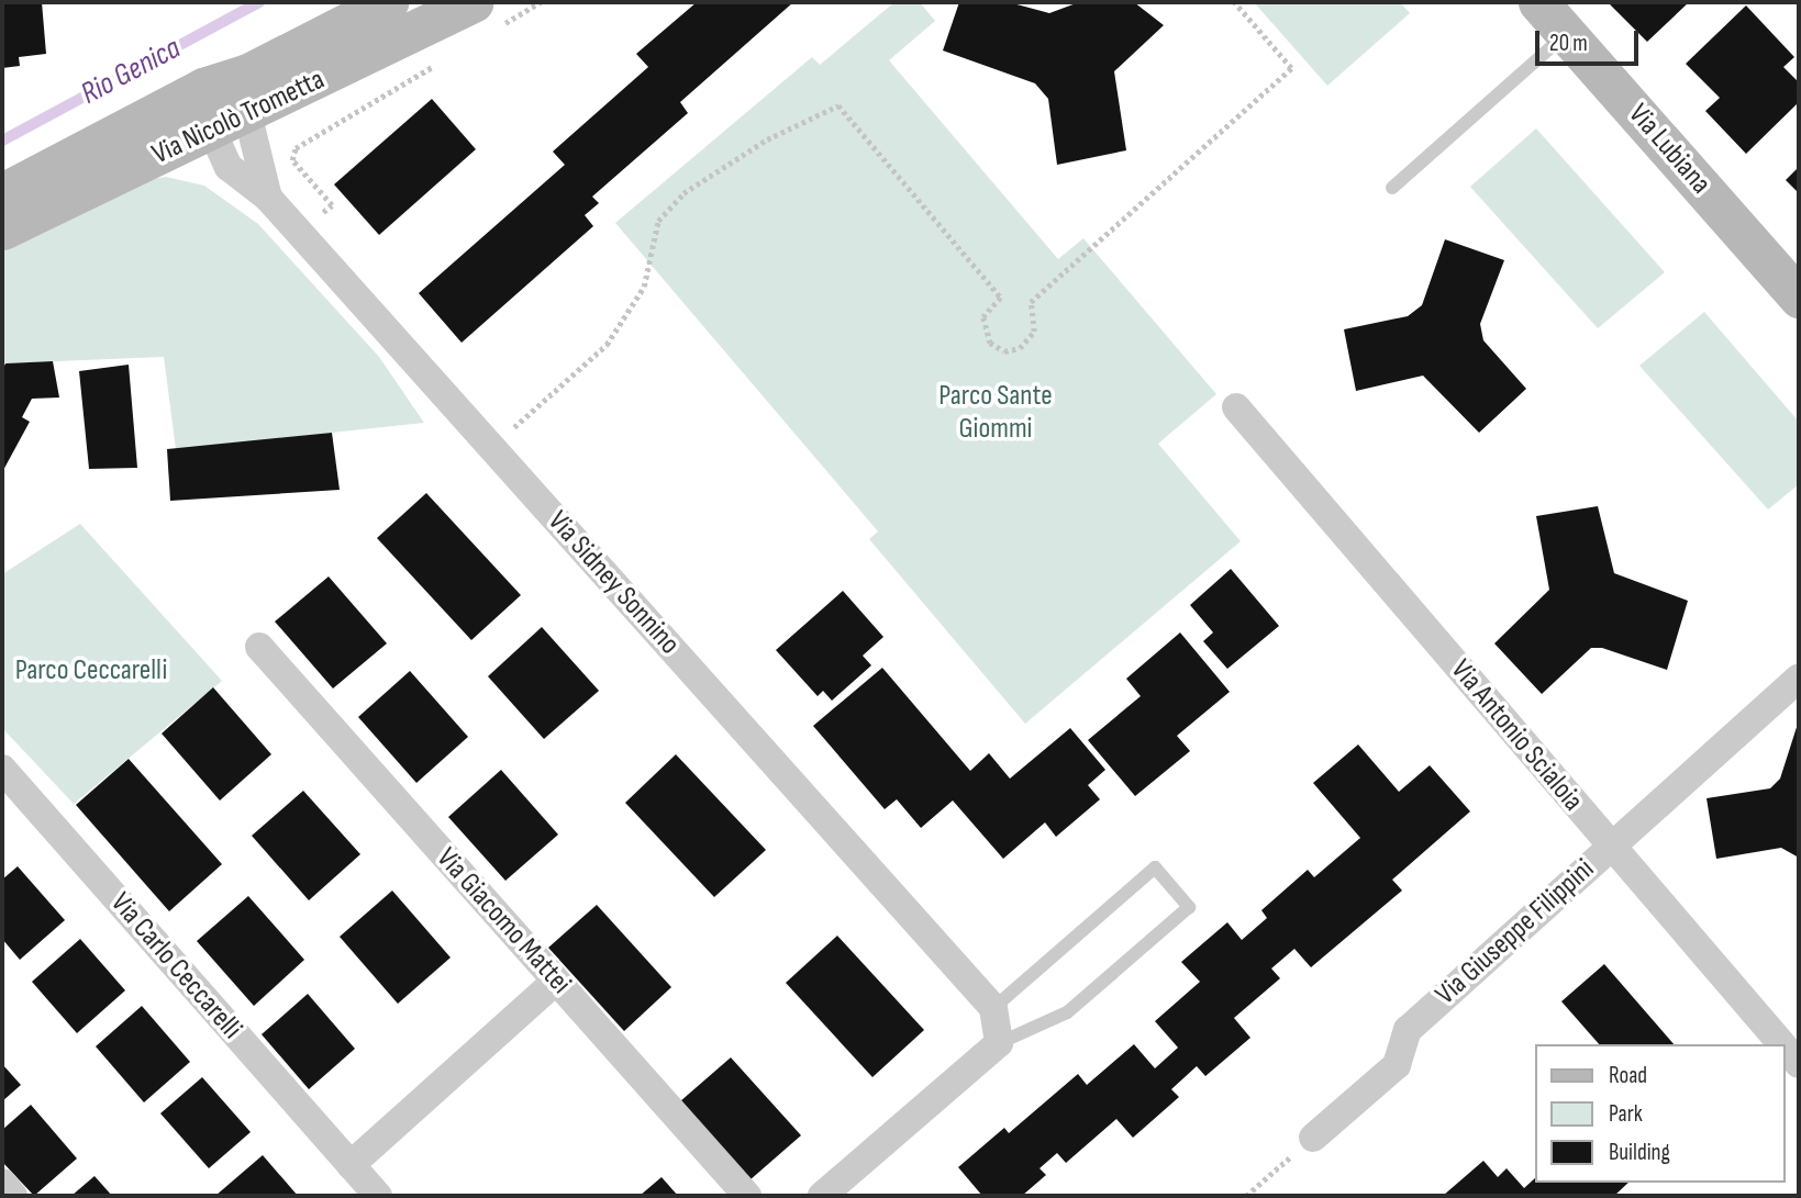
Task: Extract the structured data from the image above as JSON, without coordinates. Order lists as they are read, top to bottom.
{
  "streets": {
    "street": [
      "Via Nicolò Trometta",
      "Via Lubiana",
      "Via Sidney Sonnino",
      "Via Antonio Scialoia",
      "Via Giacomo Mattei",
      "Via Giuseppe Filippini",
      "Via Carlo Ceccarelli"
    ]
  },
  "crossings": [
    ["Via Nicolò Trometta", "Via Sidney Sonnino"],
    ["Via Antonio Scialoia", "Via Giuseppe Filippini"]
  ],
  "water": ["Rio Genica"],
  "parks": ["Parco Sante Giommi", "Parco Ceccarelli"],
  "legend": ["Road", "Park", "Building"],
  "scale_bar": "20 m"
}
